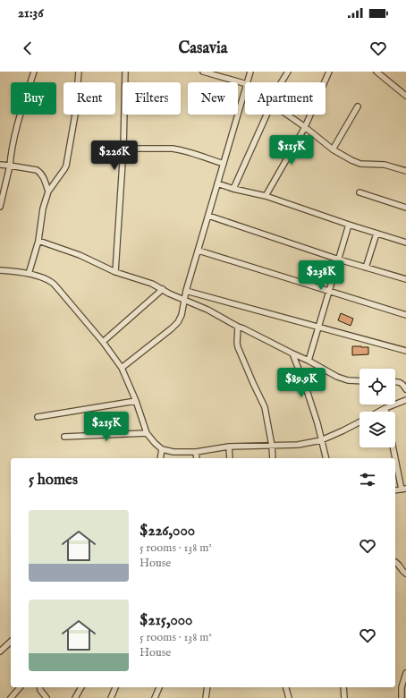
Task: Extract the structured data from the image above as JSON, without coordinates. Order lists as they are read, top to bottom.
{
  "page": {
    "status": "21:36",
    "header": "Casavia",
    "chip": [
      "Buy",
      "Rent",
      "Filters",
      "New",
      "Apartment"
    ],
    "price": [
      "$115K",
      "$226K",
      "$238K",
      "$89.9K",
      "$215K"
    ],
    "heading": "5 homes",
    "list": [
      {
        "name": "$226,000",
        "note": "5 rooms · 138 m² · House"
      },
      {
        "name": "$215,000",
        "note": "5 rooms · 138 m² · House"
      }
    ]
  }
}
